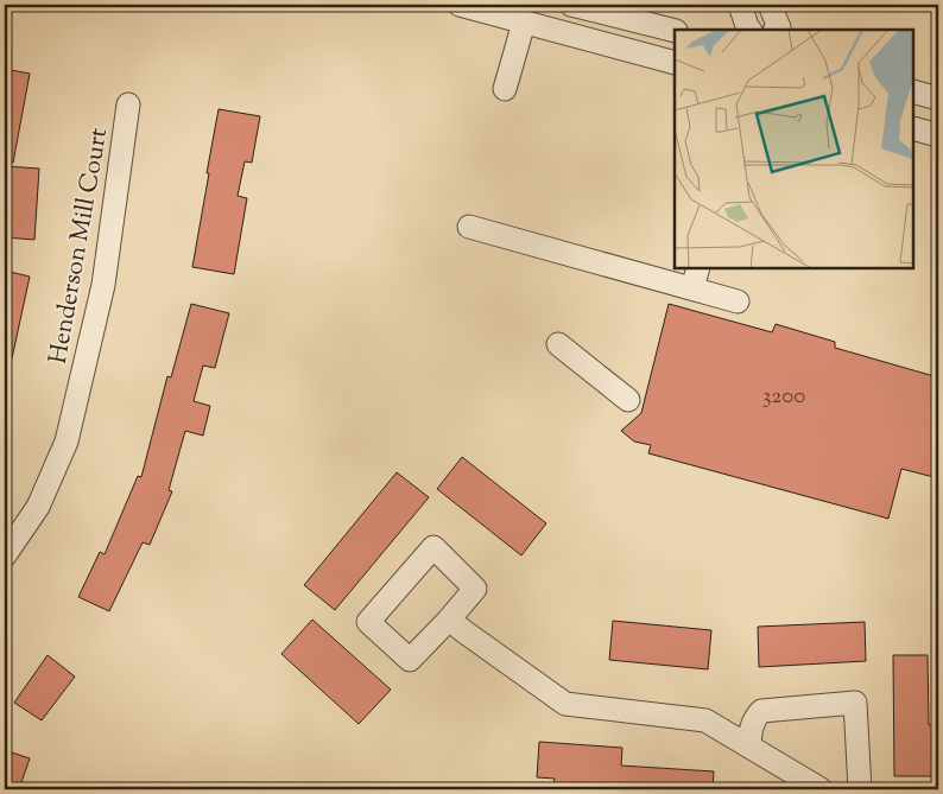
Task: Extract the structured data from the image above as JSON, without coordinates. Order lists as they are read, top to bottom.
{
  "streets": {
    "street": ["Henderson Mill Court"]
  },
  "house_numbers": ["3200"]
}
